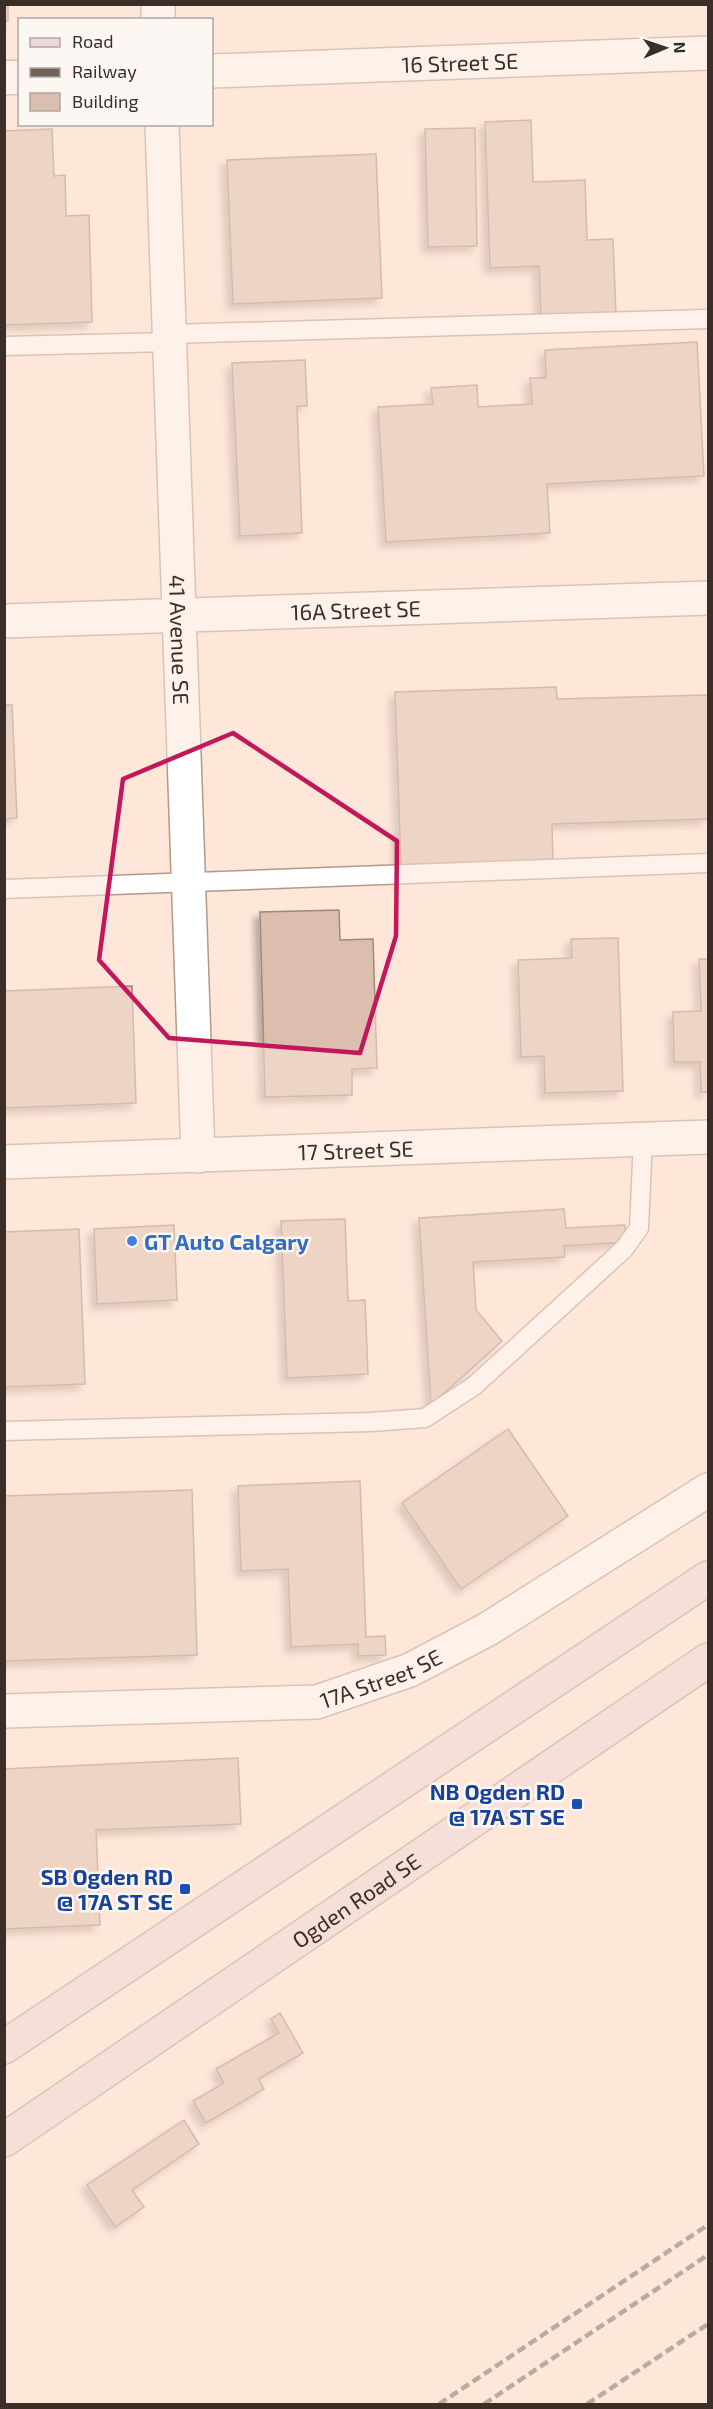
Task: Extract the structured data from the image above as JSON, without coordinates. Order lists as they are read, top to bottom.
{
  "streets": {
    "street": [
      "16 Street SE",
      "16A Street SE",
      "41 Avenue SE",
      "17 Street SE",
      "17A Street SE",
      "Ogden Road SE"
    ]
  },
  "crossings": [
    ["16A Street SE", "41 Avenue SE"],
    ["41 Avenue SE", "17 Street SE"]
  ],
  "places": {
    "other": ["GT Auto Calgary"],
    "transit": ["NB Ogden RD @ 17A ST SE", "SB Ogden RD @ 17A ST SE"]
  },
  "legend": ["Road", "Railway", "Building"],
  "north": "right"
}
